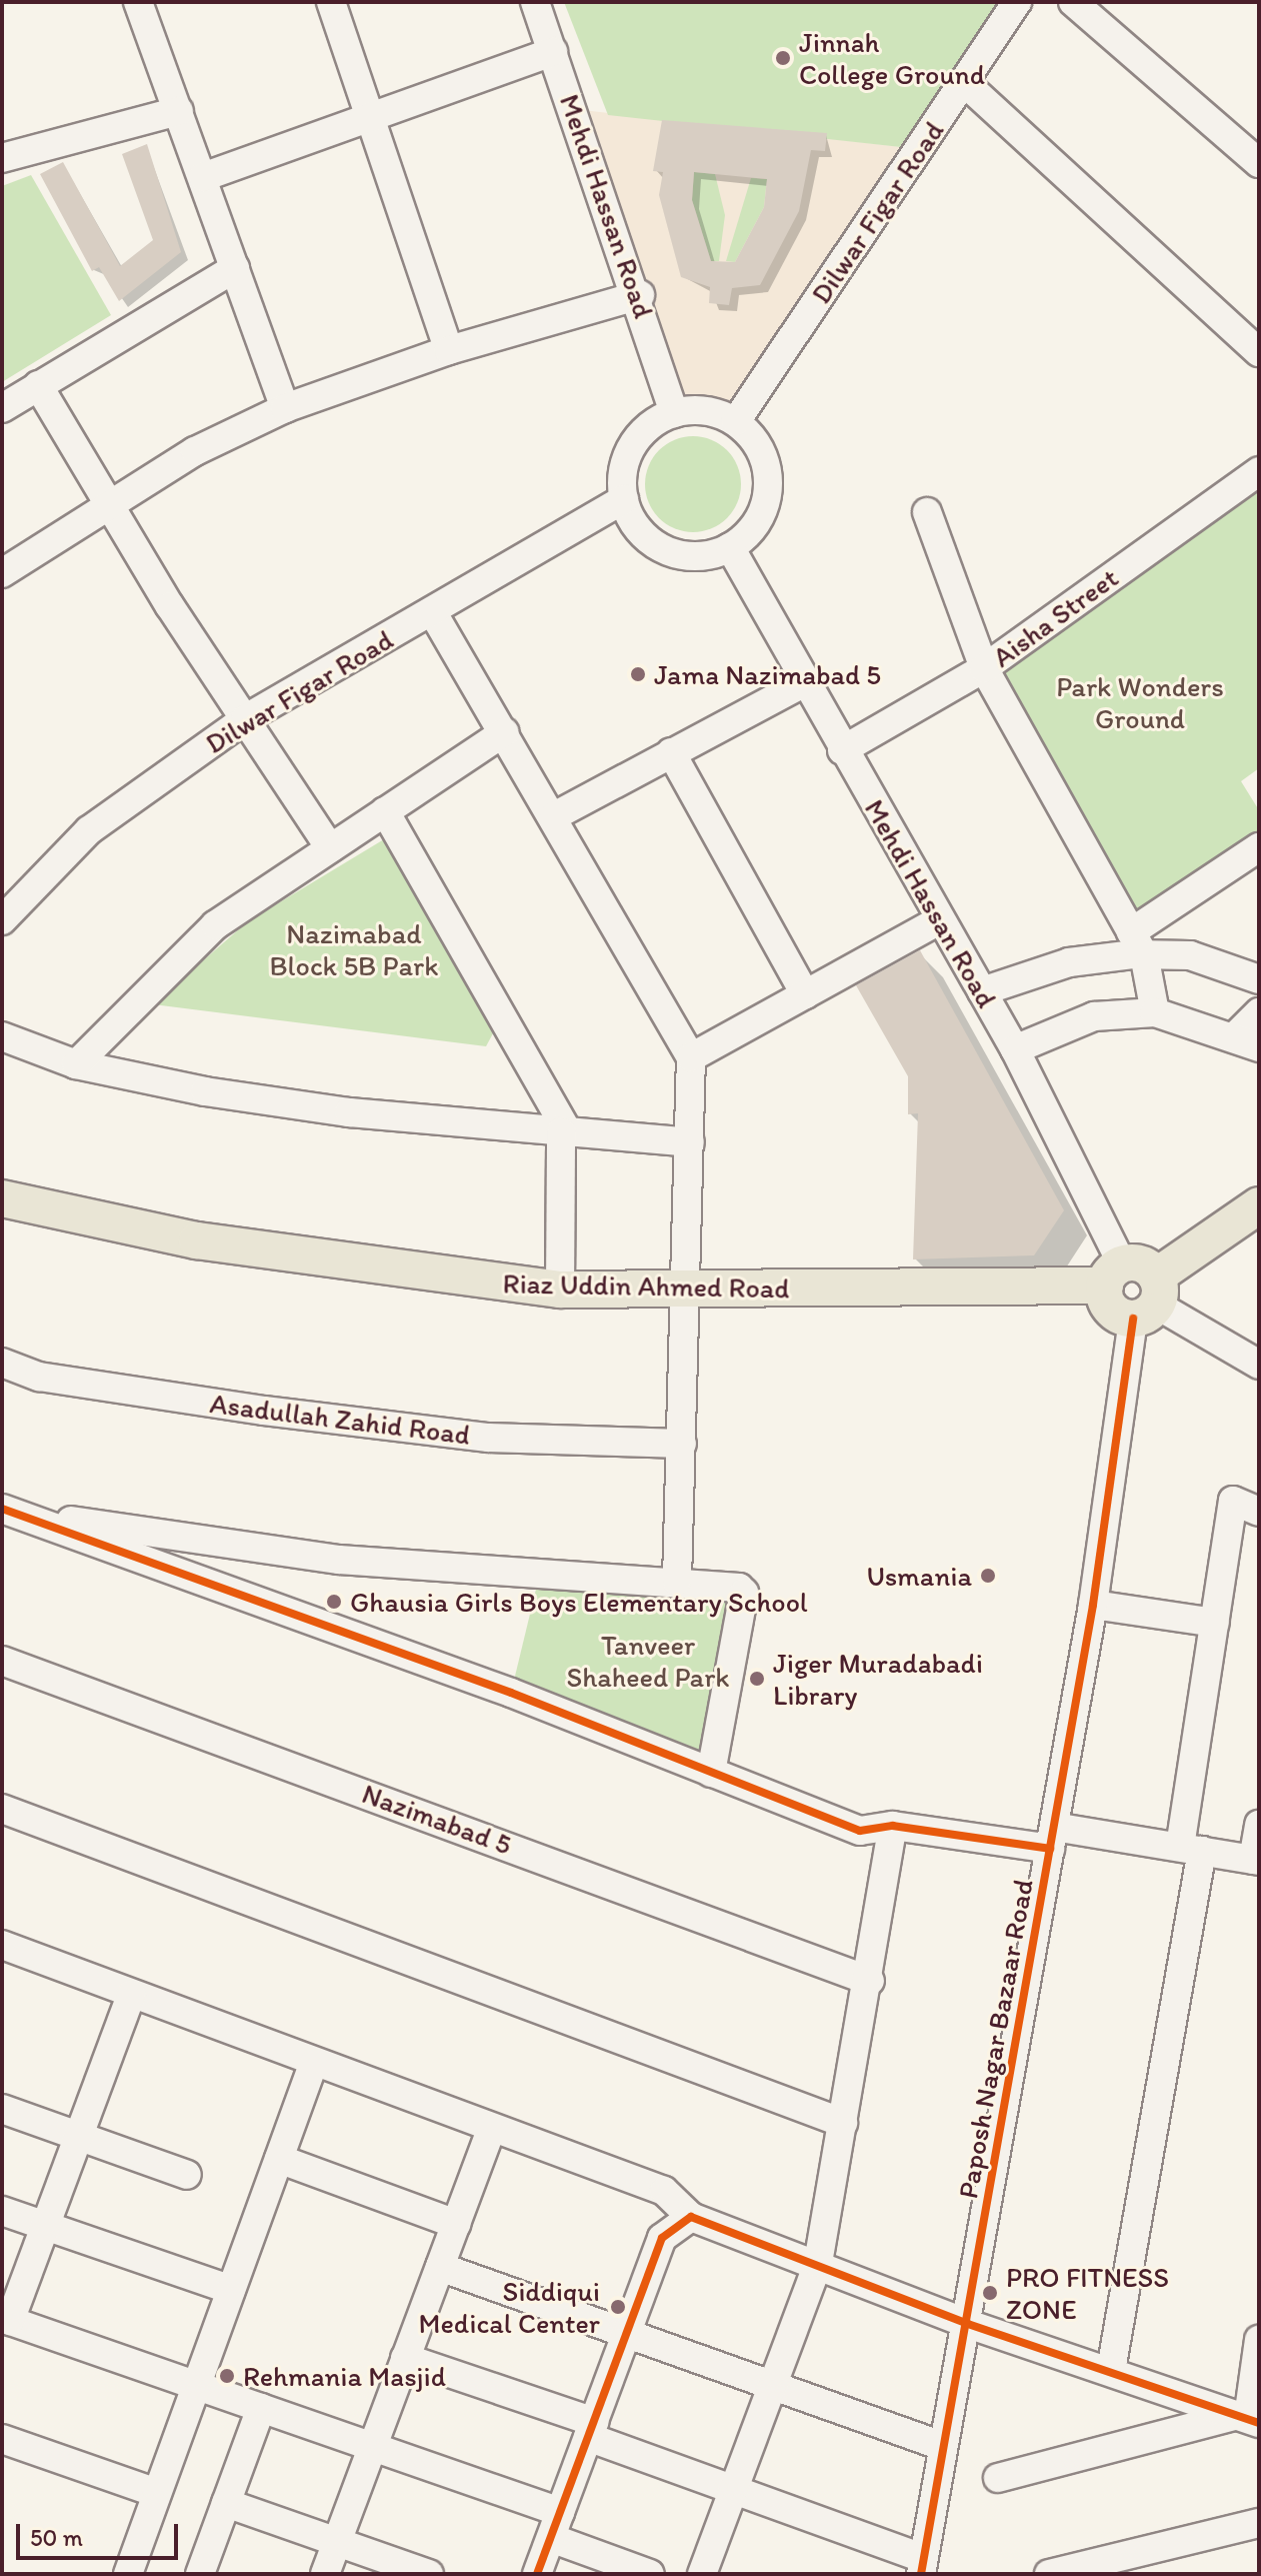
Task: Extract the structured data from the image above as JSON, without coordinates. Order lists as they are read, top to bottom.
{
  "streets": {
    "main road": ["Riaz Uddin Ahmed Road"],
    "street": [
      "Mehdi Hassan Road",
      "Dilwar Figar Road",
      "Aisha Street",
      "Asadullah Zahid Road",
      "Nazimabad 5",
      "Paposh Nagar Bazaar Road"
    ]
  },
  "crossings": [
    ["Mehdi Hassan Road", "Dilwar Figar Road"],
    ["Mehdi Hassan Road", "Aisha Street"],
    ["Mehdi Hassan Road", "Riaz Uddin Ahmed Road"],
    ["Riaz Uddin Ahmed Road", "Paposh Nagar Bazaar Road"]
  ],
  "parks": ["Park Wonders Ground", "Nazimabad Block 5B Park", "Tanveer Shaheed Park"],
  "places": [
    "Jinnah College Ground",
    "Jama Nazimabad 5",
    "Usmania",
    "Ghausia Girls Boys Elementary School",
    "Jiger Muradabadi Library",
    "PRO FITNESS ZONE",
    "Siddiqui Medical Center",
    "Rehmania Masjid"
  ],
  "scale_bar": "50 m"
}
